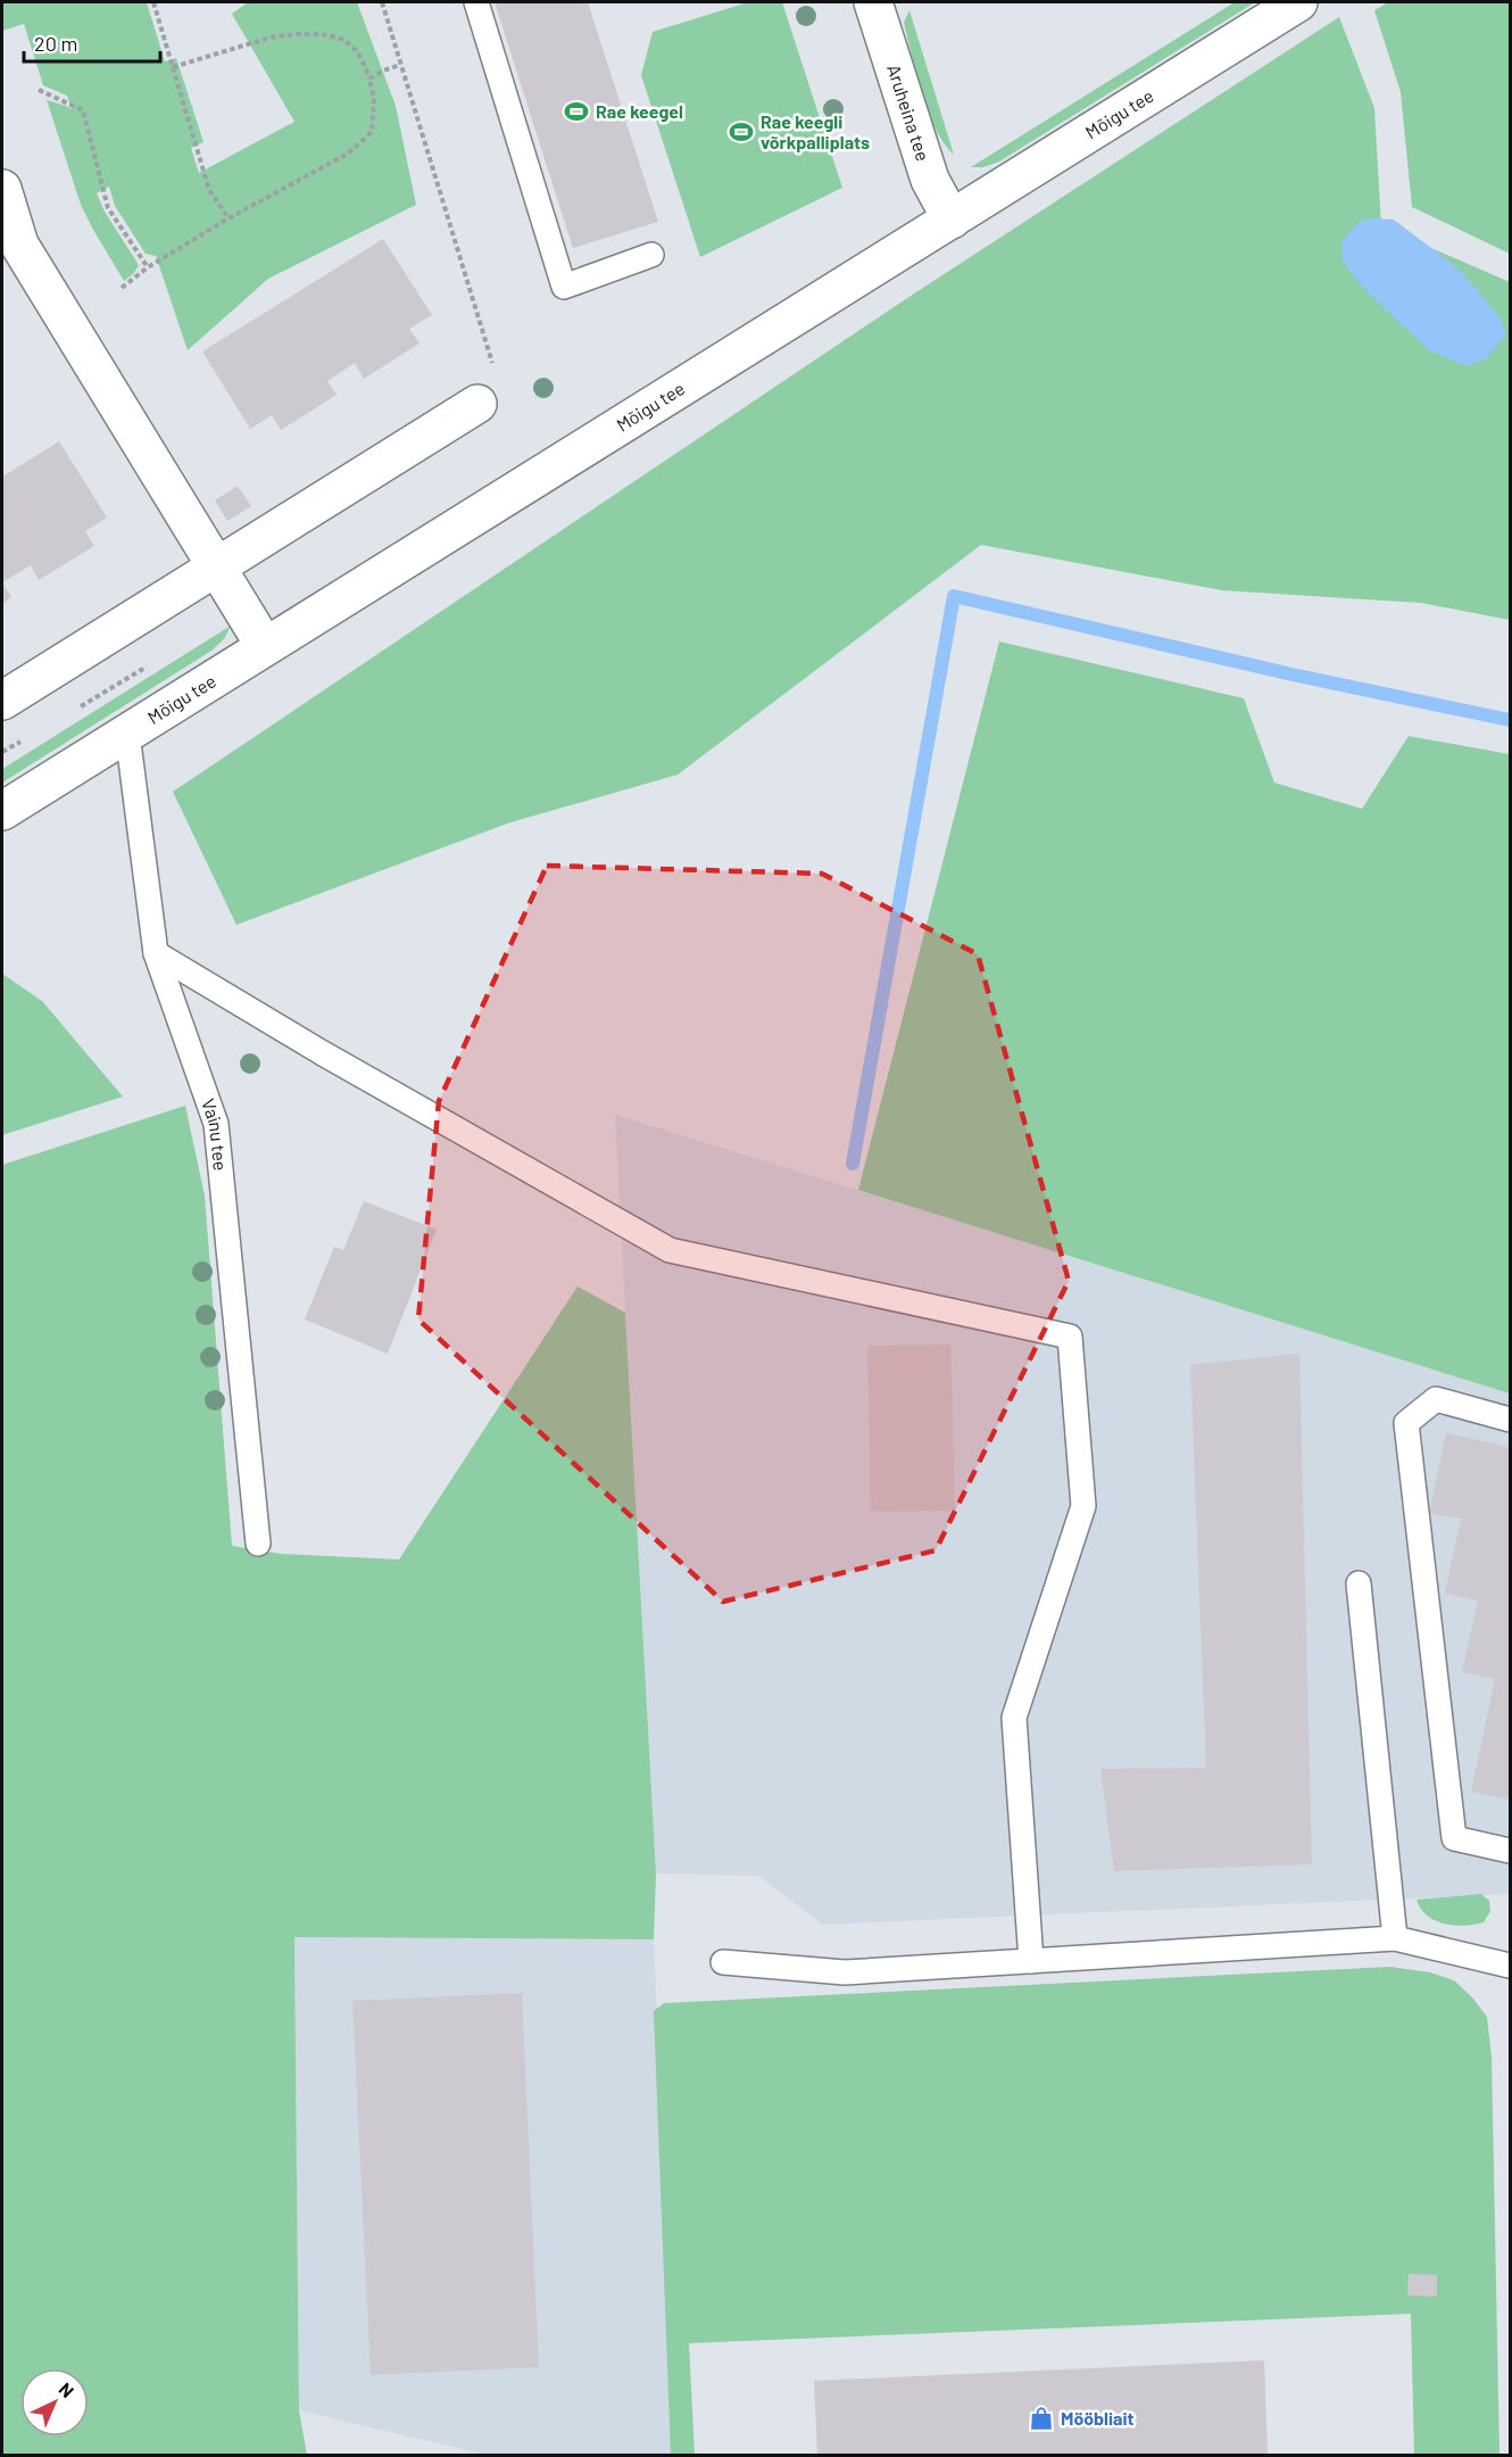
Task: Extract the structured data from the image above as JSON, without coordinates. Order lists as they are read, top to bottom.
{
  "streets": {
    "street": ["Aruheina tee", "Mõigu tee"],
    "lane": ["Vainu tee"]
  },
  "crossings": [
    ["Aruheina tee", "Mõigu tee"],
    ["Mõigu tee", "Vainu tee"]
  ],
  "places": {
    "sports": ["Rae keegel", "Rae keegli võrkpalliplats"],
    "shop": ["Mööbliait"]
  },
  "scale_bar": "20 m",
  "north": "top right"
}
